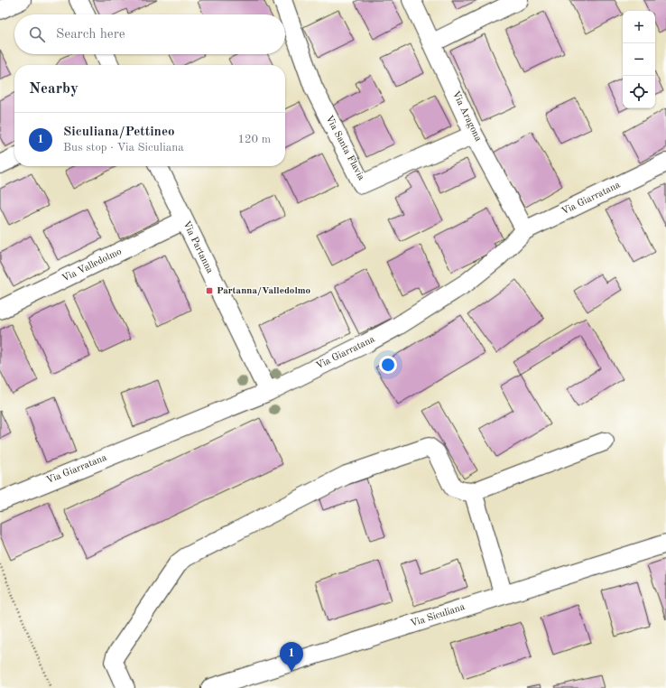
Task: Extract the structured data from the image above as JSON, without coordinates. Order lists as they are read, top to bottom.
{
  "streets": {
    "street": [
      "Via Aragona",
      "Via Santa Flavia",
      "Via Giarratana",
      "Via Partanna",
      "Via Valledolmo",
      "Via Siculiana"
    ]
  },
  "crossings": [
    ["Via Aragona", "Via Santa Flavia"],
    ["Via Aragona", "Via Giarratana"],
    ["Via Giarratana", "Via Partanna"],
    ["Via Partanna", "Via Valledolmo"]
  ],
  "places": {
    "transit": ["Partanna/Valledolmo"]
  },
  "page": {
    "map_buttons": ["+", "−"],
    "search": "Search here",
    "heading": "Nearby",
    "list": [
      {
        "mark": "1",
        "name": "Siculiana/Pettineo",
        "note": "Bus stop · Via Siculiana",
        "value": "120 m"
      }
    ],
    "pins": "1"
  }
}
